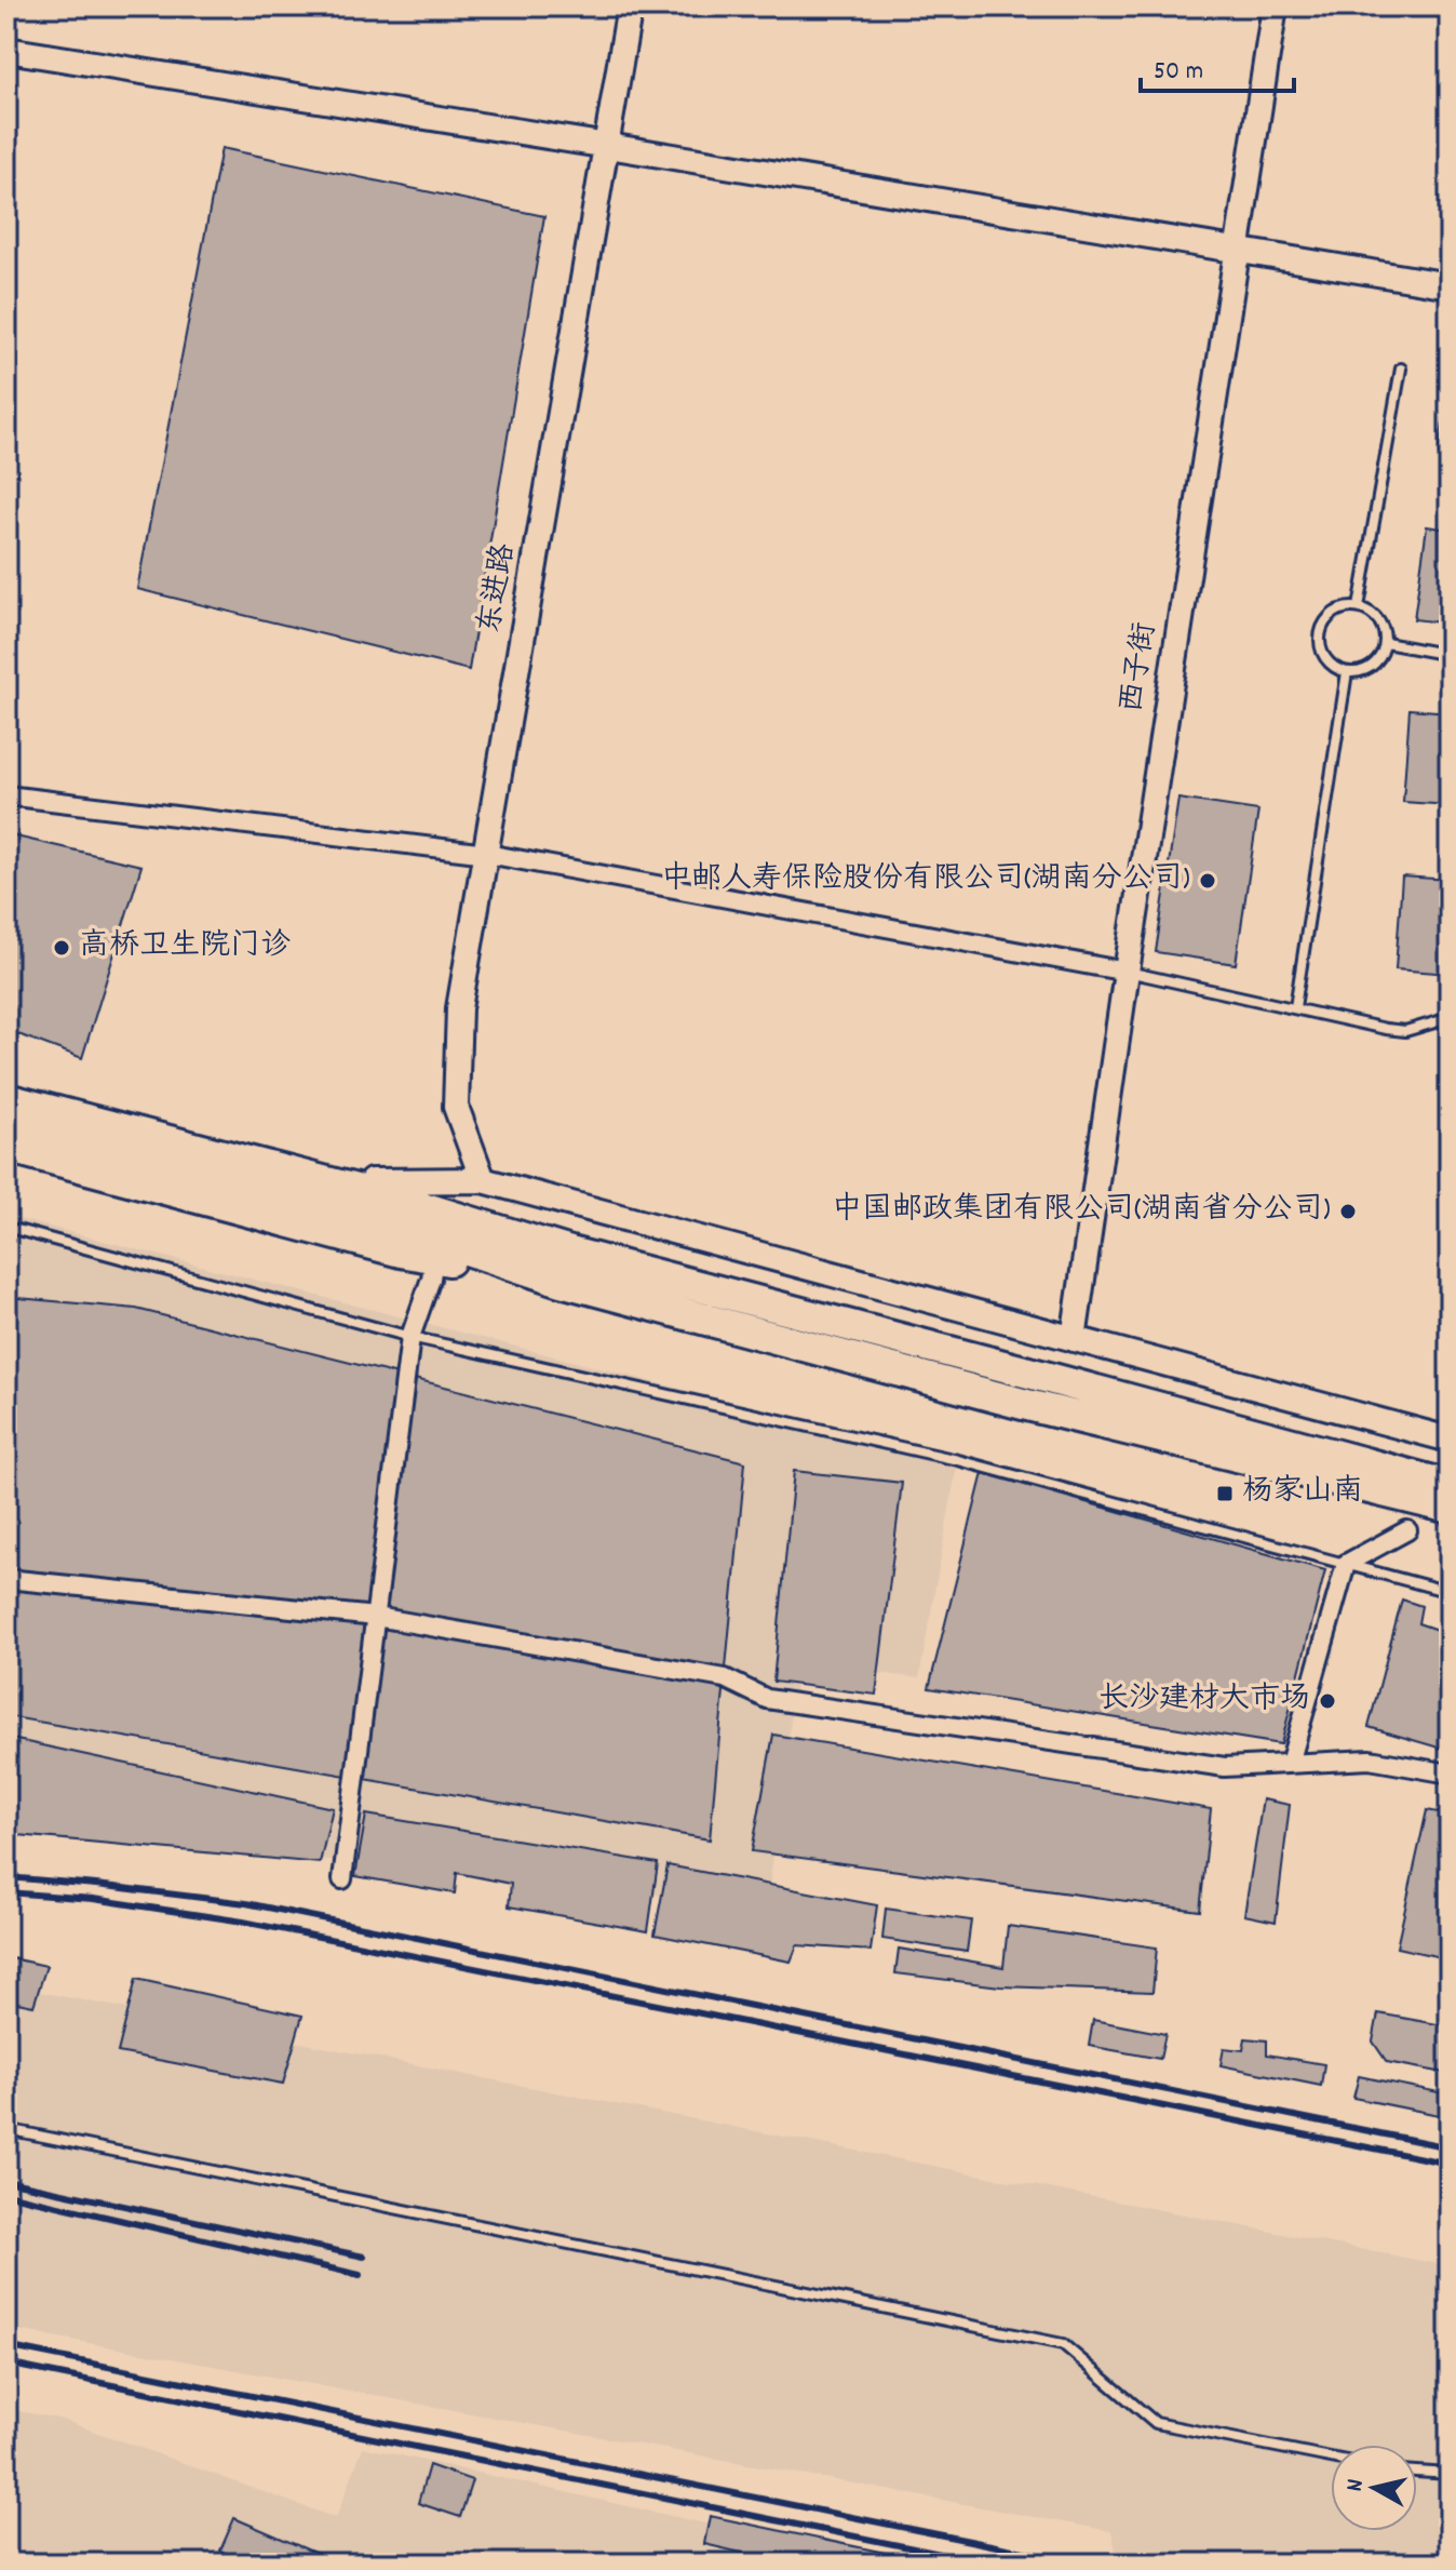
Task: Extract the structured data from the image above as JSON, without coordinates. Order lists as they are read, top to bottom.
{
  "streets": {
    "street": ["东进路", "西子街"]
  },
  "places": {
    "other": [
      "中邮人寿保险股份有限公司(湖南分公司)",
      "高桥卫生院门诊",
      "中国邮政集团有限公司(湖南省分公司)",
      "长沙建材大市场"
    ],
    "transit": ["杨家山南"]
  },
  "scale_bar": "50 m",
  "north": "left"
}
